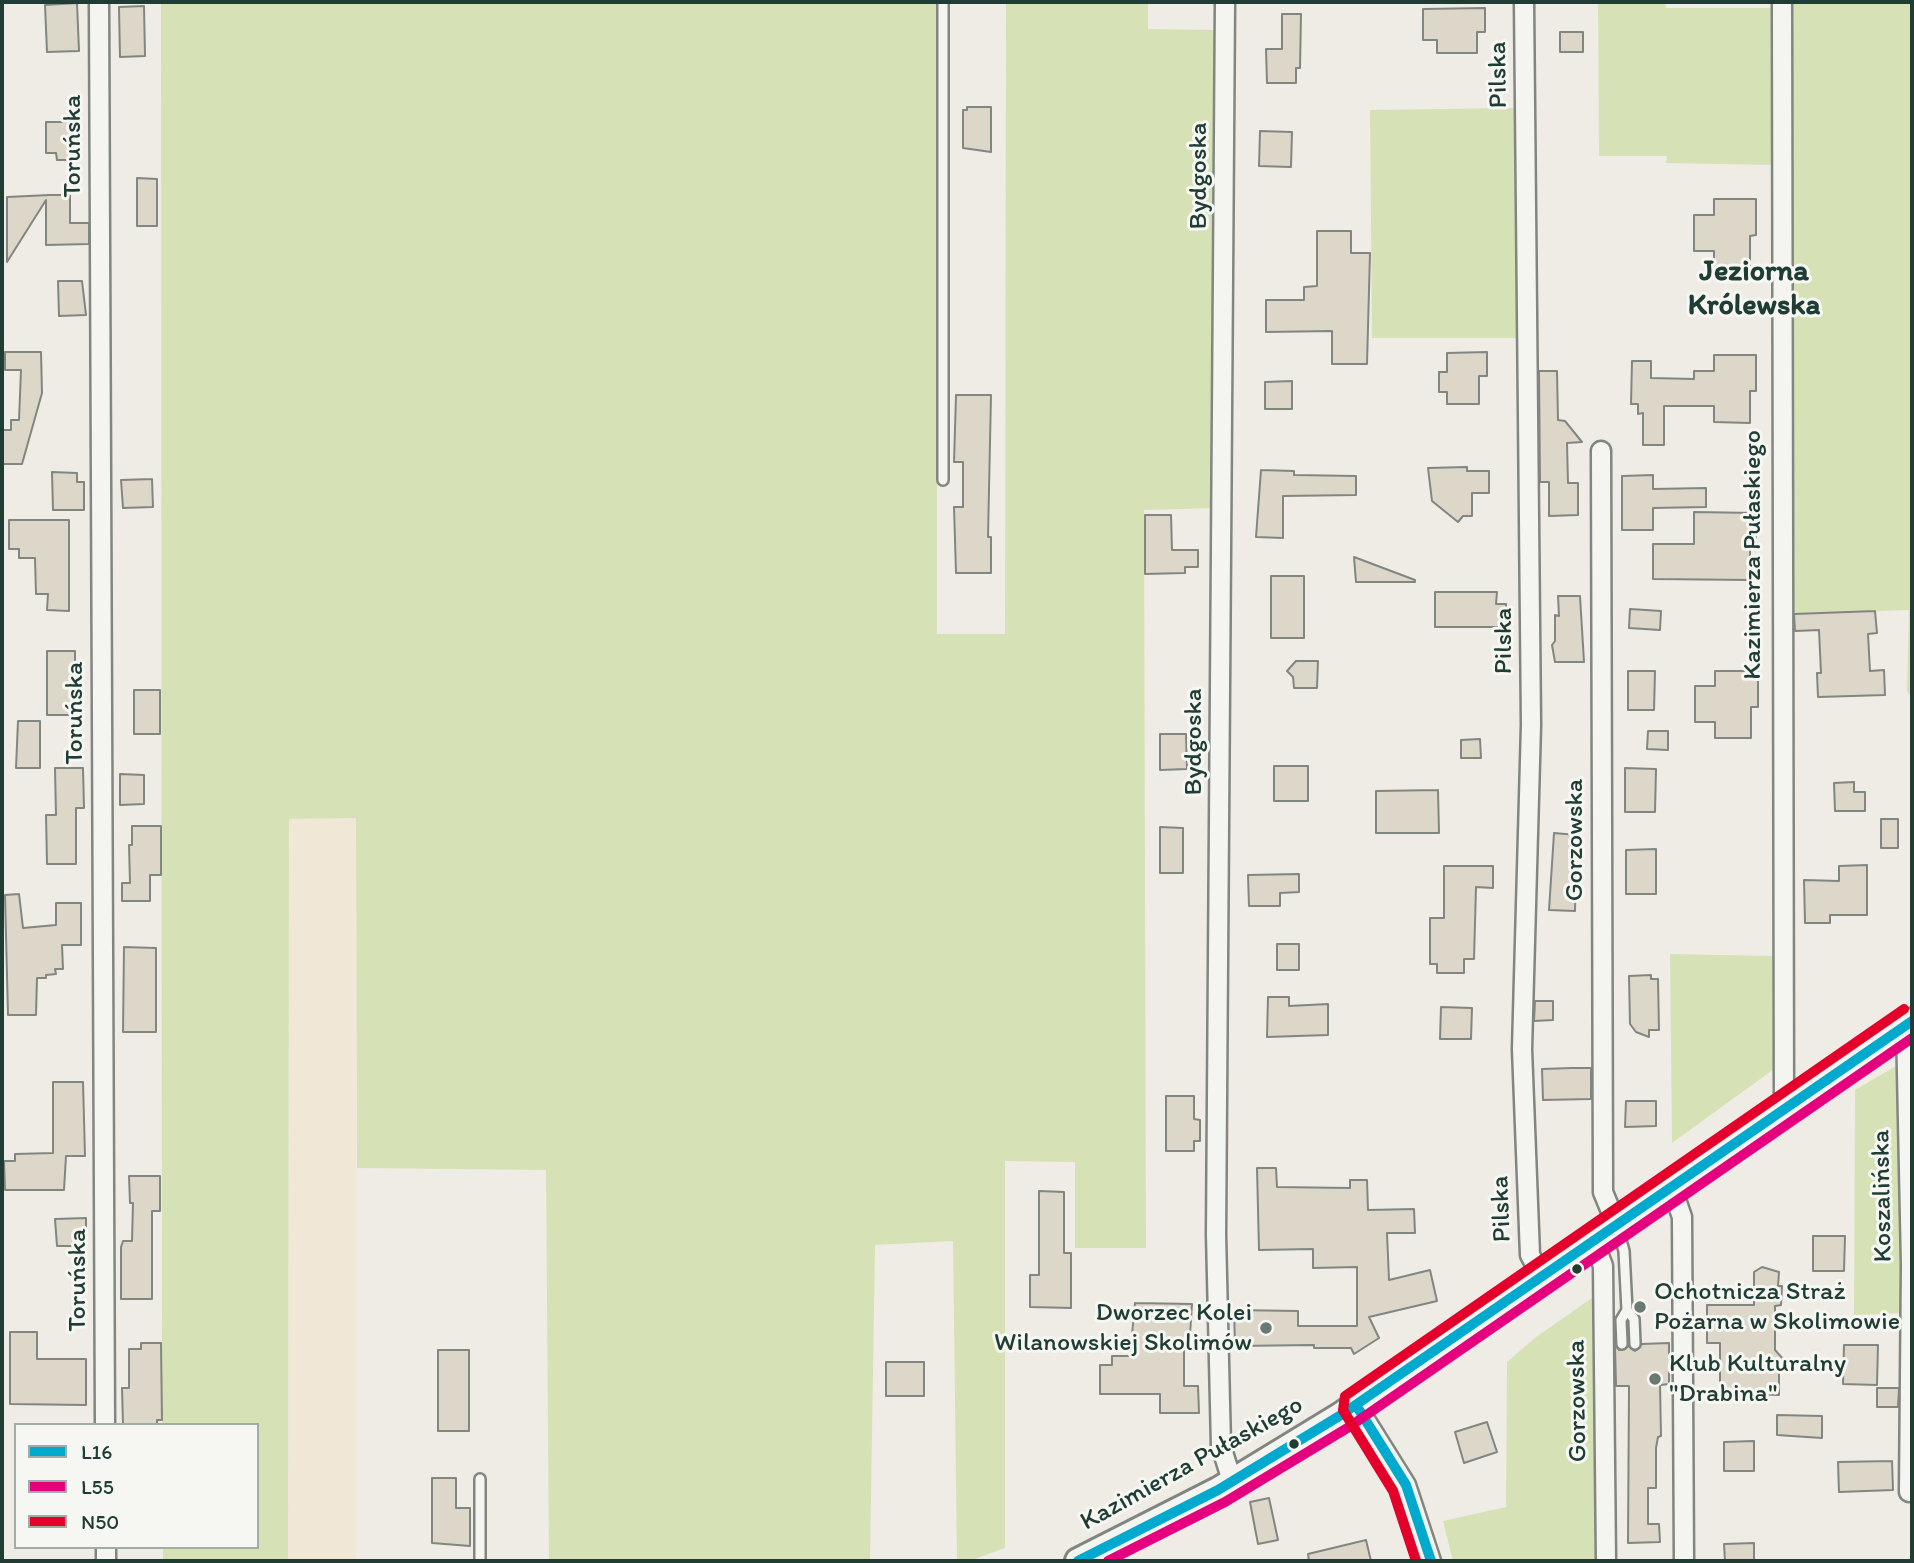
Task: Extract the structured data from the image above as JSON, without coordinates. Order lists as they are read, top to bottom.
{
  "streets": {
    "main road": ["Kazimierza Pułaskiego"],
    "street": [
      "Pilska",
      "Toruńska",
      "Bydgoska",
      "Gorzowska",
      "Koszalińska"
    ]
  },
  "crossings": [
    ["Pilska", "Kazimierza Pułaskiego"],
    ["Bydgoska", "Kazimierza Pułaskiego"],
    ["Kazimierza Pułaskiego", "Gorzowska"],
    ["Kazimierza Pułaskiego", "Koszalińska"]
  ],
  "districts": ["Jeziorna Królewska"],
  "places": ["Ochotnicza Straż Pożarna w Skolimowie", "Dworzec Kolei Wilanowskiej Skolimów", "Klub Kulturalny \"Drabina\""],
  "lines": ["transit line N50", "transit line L16", "transit line L55"],
  "legend": ["L16", "L55", "N50"]
}
